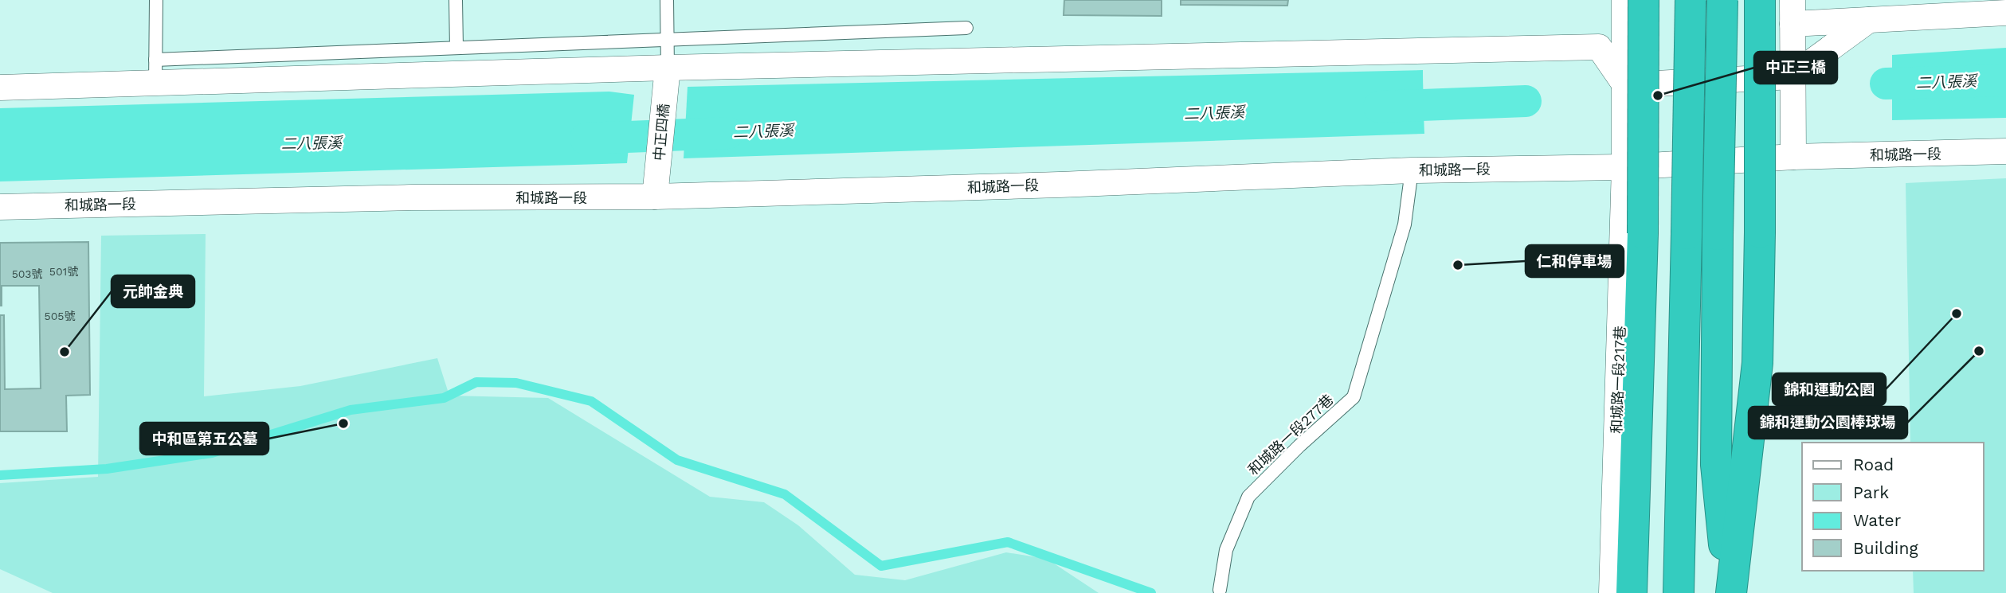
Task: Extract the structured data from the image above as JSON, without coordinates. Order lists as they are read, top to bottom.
{
  "streets": {
    "street": ["中正四橋", "和城路一段", "和城路一段217巷"],
    "lane": ["和城路一段277巷"]
  },
  "crossings": [
    ["中正四橋", "和城路一段"],
    ["和城路一段", "和城路一段217巷"],
    ["和城路一段", "和城路一段277巷"]
  ],
  "water": ["二八張溪"],
  "places": [
    "中正三橋",
    "仁和停車場",
    "錦和運動公園",
    "錦和運動公園棒球場",
    "元帥金典",
    "中和區第五公墓"
  ],
  "house_numbers": ["501號", "503號", "505號"],
  "legend": [
    "Road",
    "Park",
    "Water",
    "Building"
  ]
}
